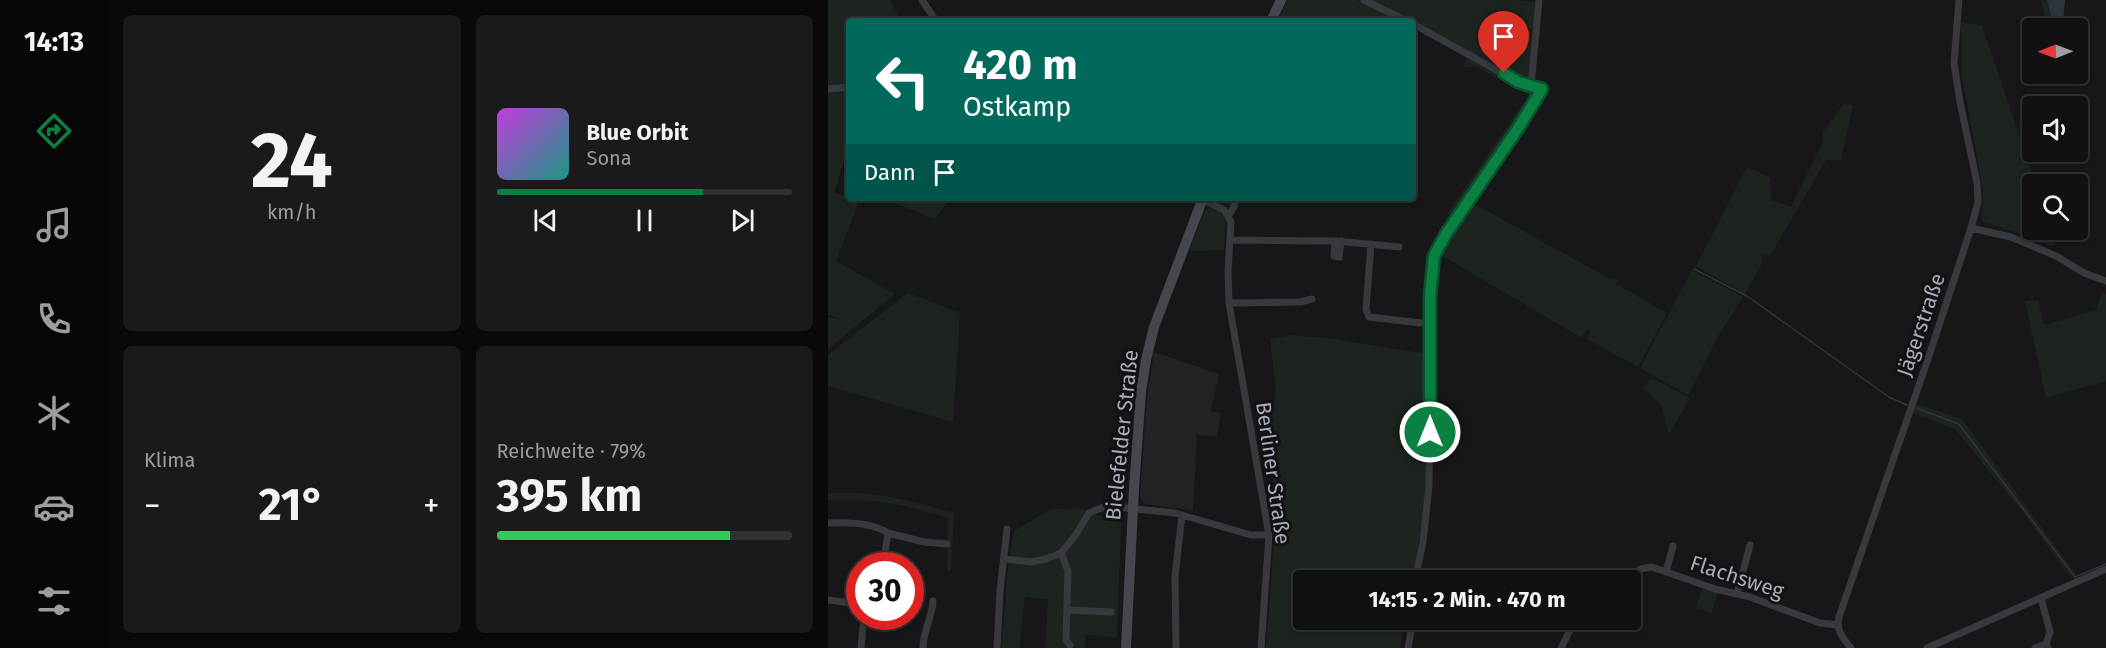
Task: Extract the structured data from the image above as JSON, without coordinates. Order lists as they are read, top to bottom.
{
  "streets": {
    "main road": ["Bielefelder Straße"],
    "street": ["Jägerstraße", "Berliner Straße", "Flachsweg"]
  },
  "crossings": [
    ["Jägerstraße", "Flachsweg"]
  ],
  "north": "left",
  "page": {
    "tabs": "14:13",
    "tile": [
      ["24", "km/h"],
      "Klima",
      ["Reichweite · 79%", "395 km"]
    ],
    "turn": ["420 m", "Ostkamp"],
    "song": ["Blue Orbit", "Sona"],
    "then": "Dann",
    "heat": ["−", "21°", "+"],
    "limit": "30",
    "trip": "14:15 · 2 Min. · 470 m"
  }
}
